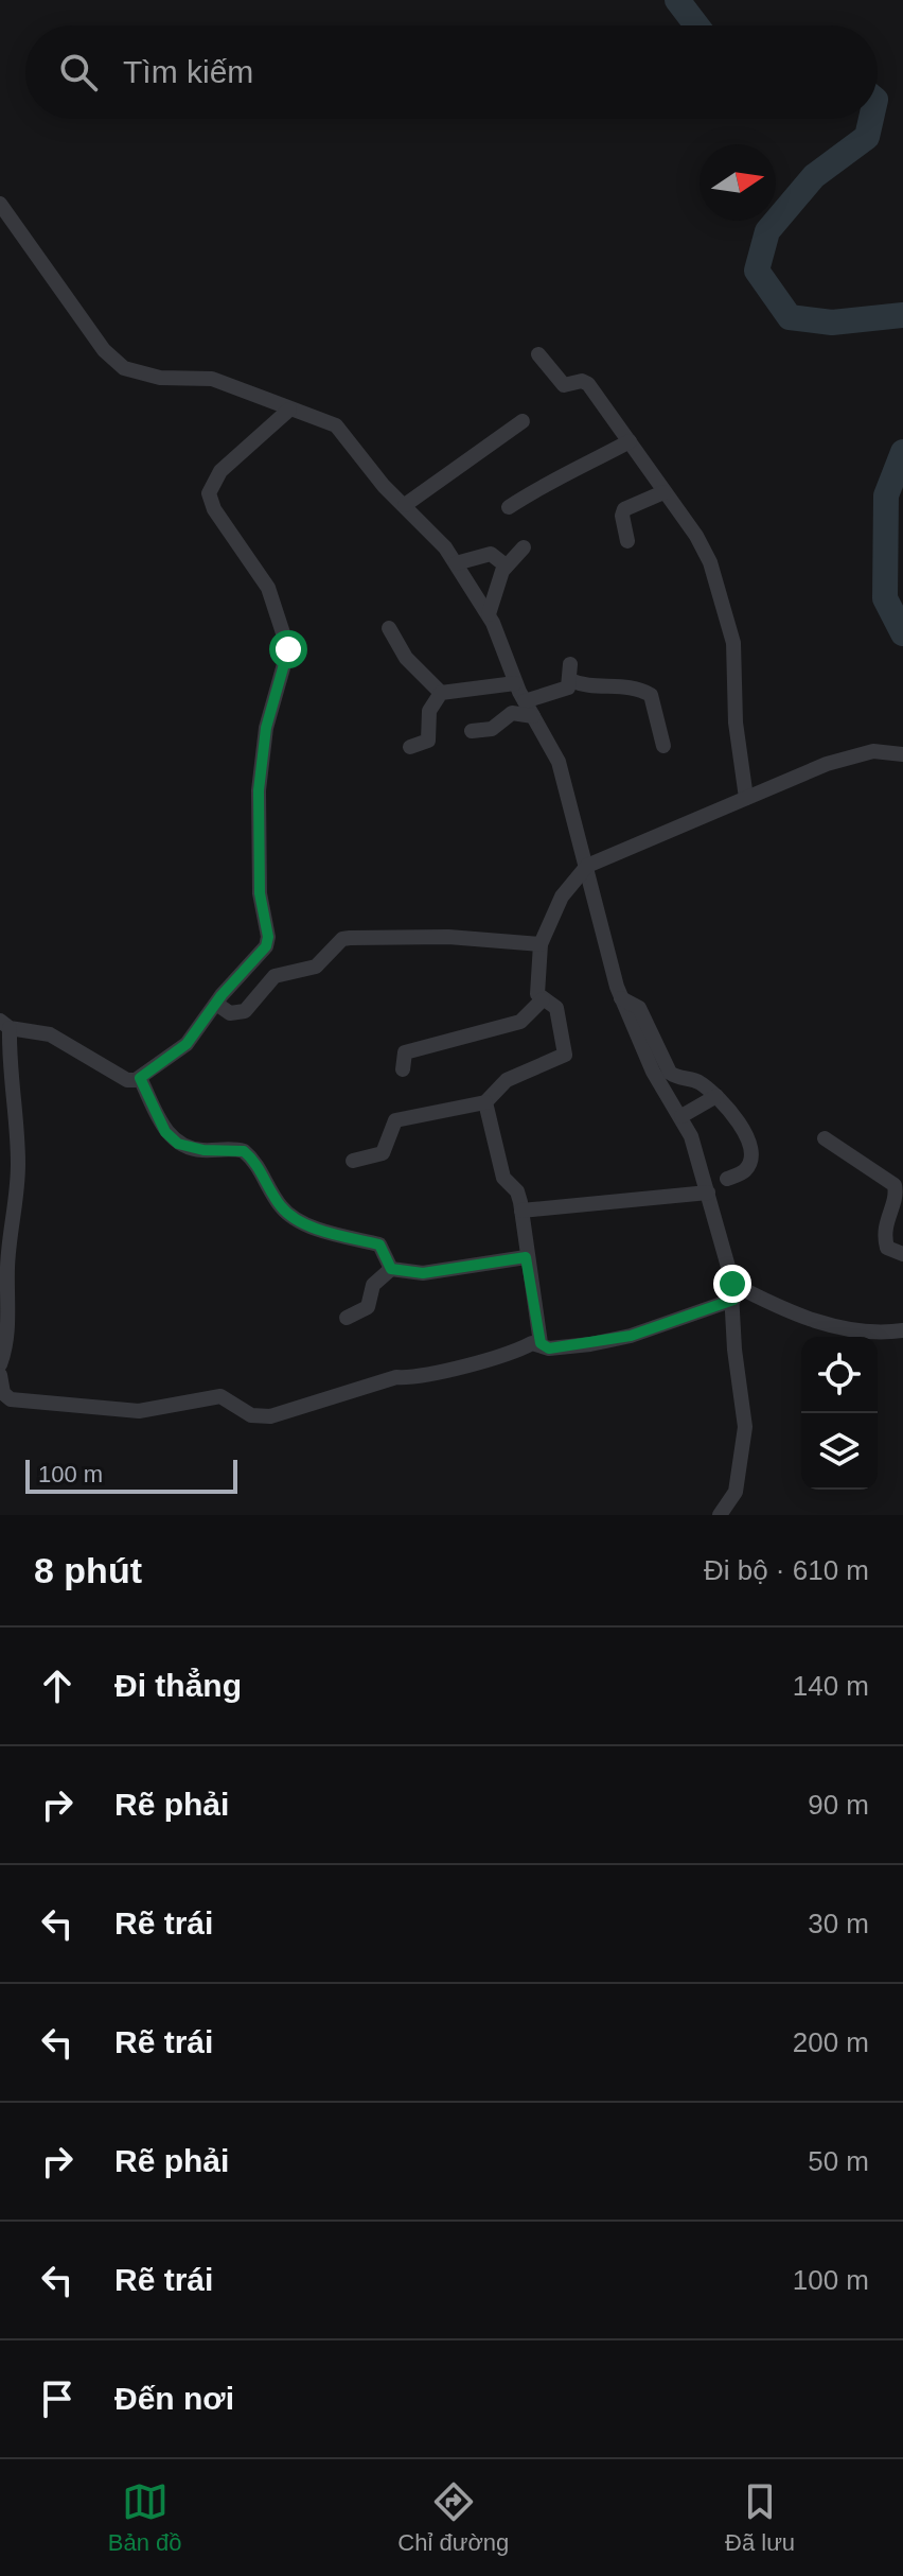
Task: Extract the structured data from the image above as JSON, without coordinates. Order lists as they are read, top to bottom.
{
  "scale_bar": "100 m",
  "north": "right",
  "page": {
    "search": "Tìm kiếm",
    "scale": "100 m",
    "heading": ["8 phút", "Đi bộ · 610 m"],
    "list": [
      ["Đi thẳng", "140 m"],
      ["Rẽ phải", "90 m"],
      ["Rẽ trái", "30 m"],
      ["Rẽ trái", "200 m"],
      ["Rẽ phải", "50 m"],
      ["Rẽ trái", "100 m"],
      "Đến nơi"
    ],
    "nav": ["Bản đồ", "Chỉ đường", "Đã lưu"]
  }
}
